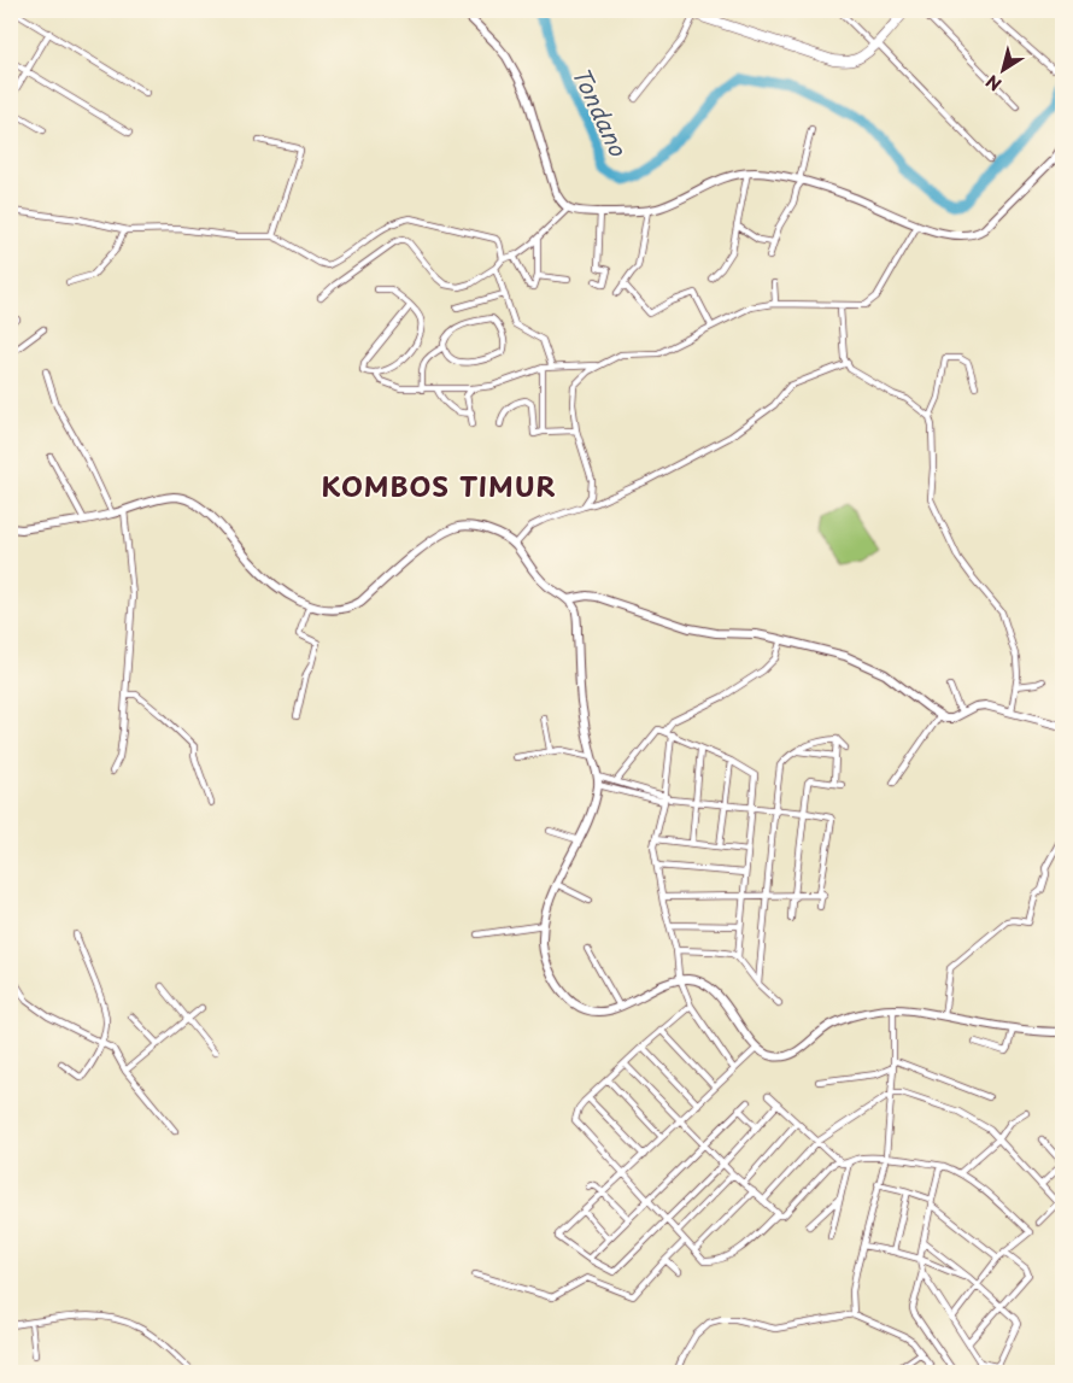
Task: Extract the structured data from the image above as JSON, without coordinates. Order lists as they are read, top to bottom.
{
  "districts": ["KOMBOS TIMUR"],
  "water": ["Tondano"],
  "north": "bottom left"
}
